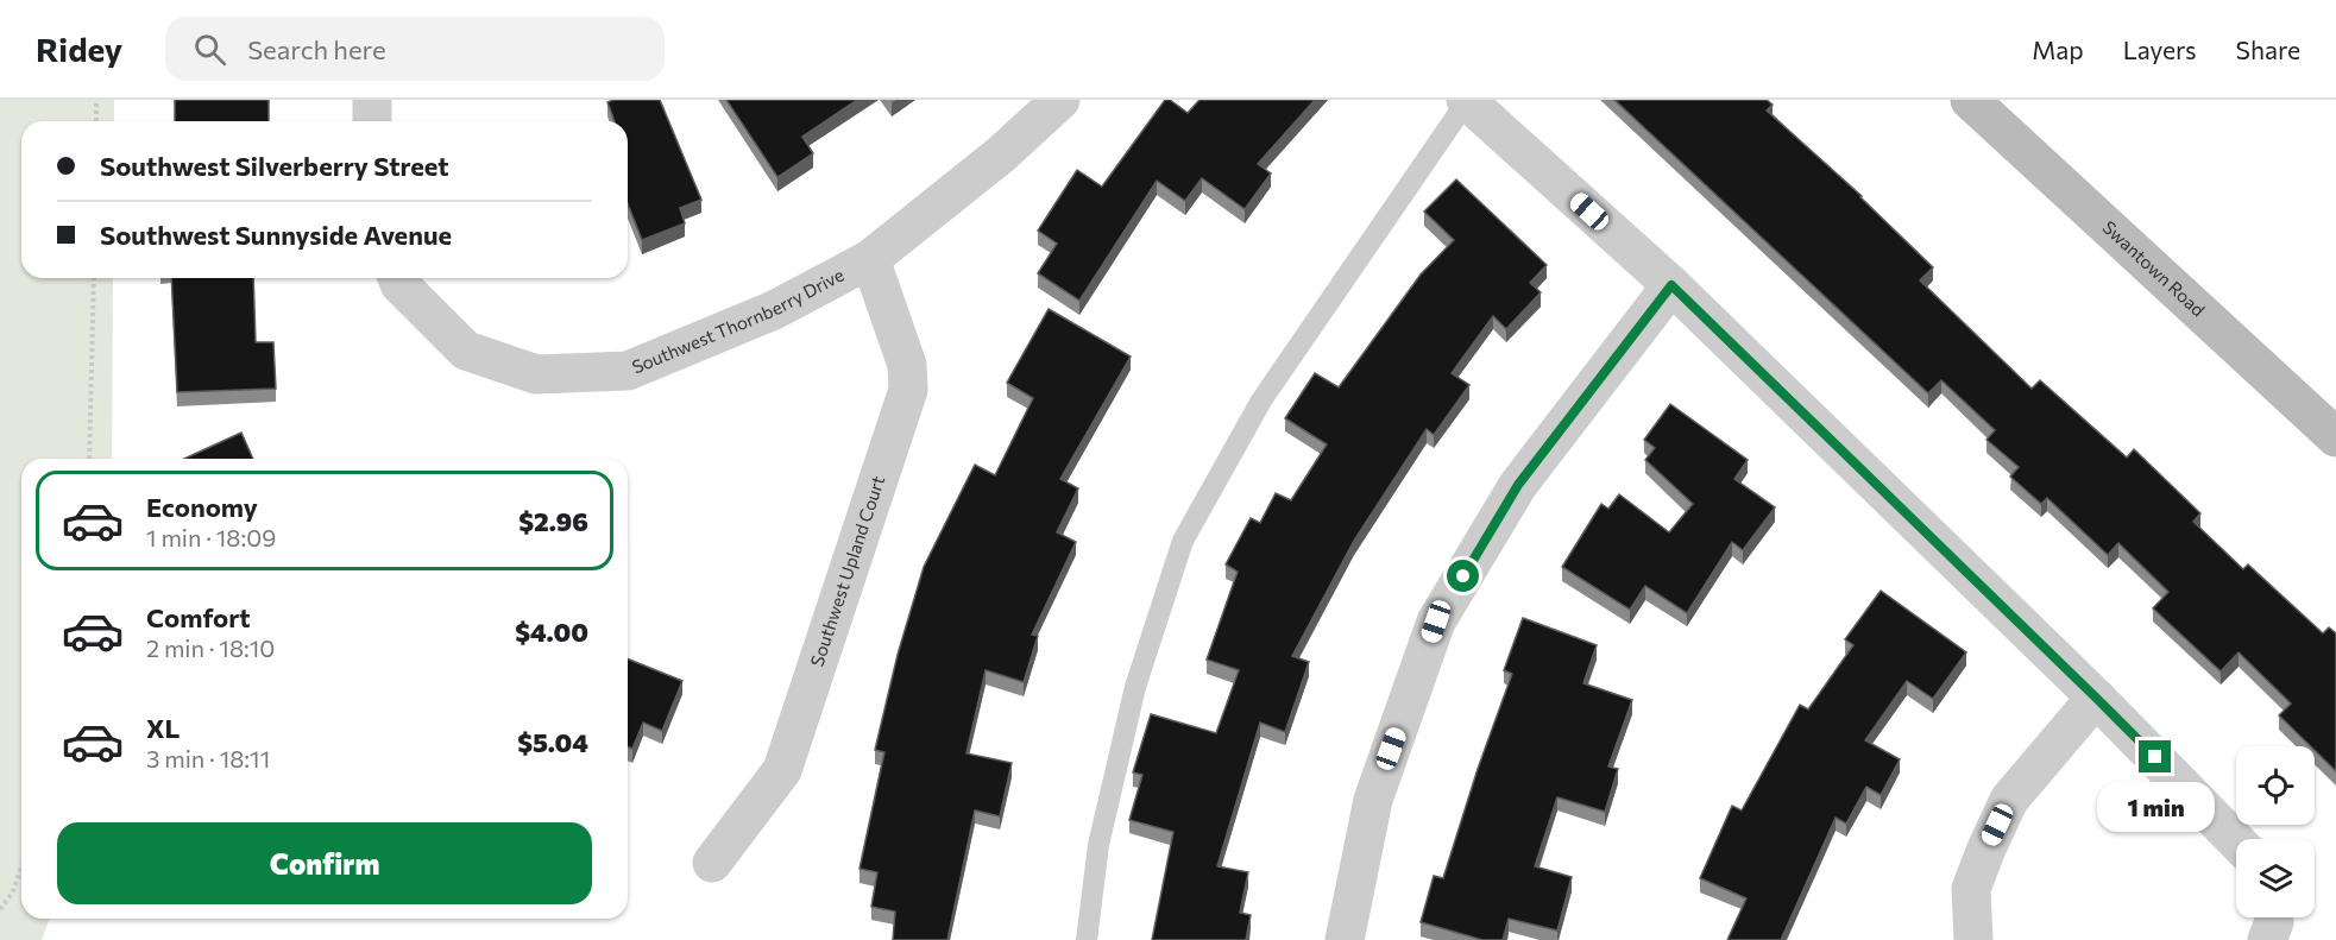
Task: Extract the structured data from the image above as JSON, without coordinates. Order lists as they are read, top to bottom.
{
  "streets": {
    "street": ["Swantown Road", "Southwest Thornberry Drive", "Southwest Upland Court"]
  },
  "crossings": [
    ["Southwest Thornberry Drive", "Southwest Upland Court"]
  ],
  "page": {
    "header": "Ridey",
    "search": "Search here",
    "nav": ["Map", "Layers", "Share"],
    "banner": ["Southwest Silverberry Street", "Southwest Sunnyside Avenue"],
    "list": [
      {
        "name": "Economy",
        "note": "1 min · 18:09",
        "value": "$2.96"
      },
      {
        "name": "Comfort",
        "note": "2 min · 18:10",
        "value": "$4.00"
      },
      {
        "name": "XL",
        "note": "3 min · 18:11",
        "value": "$5.04"
      }
    ],
    "bubble": "1 min",
    "buttons": "Confirm"
  }
}
